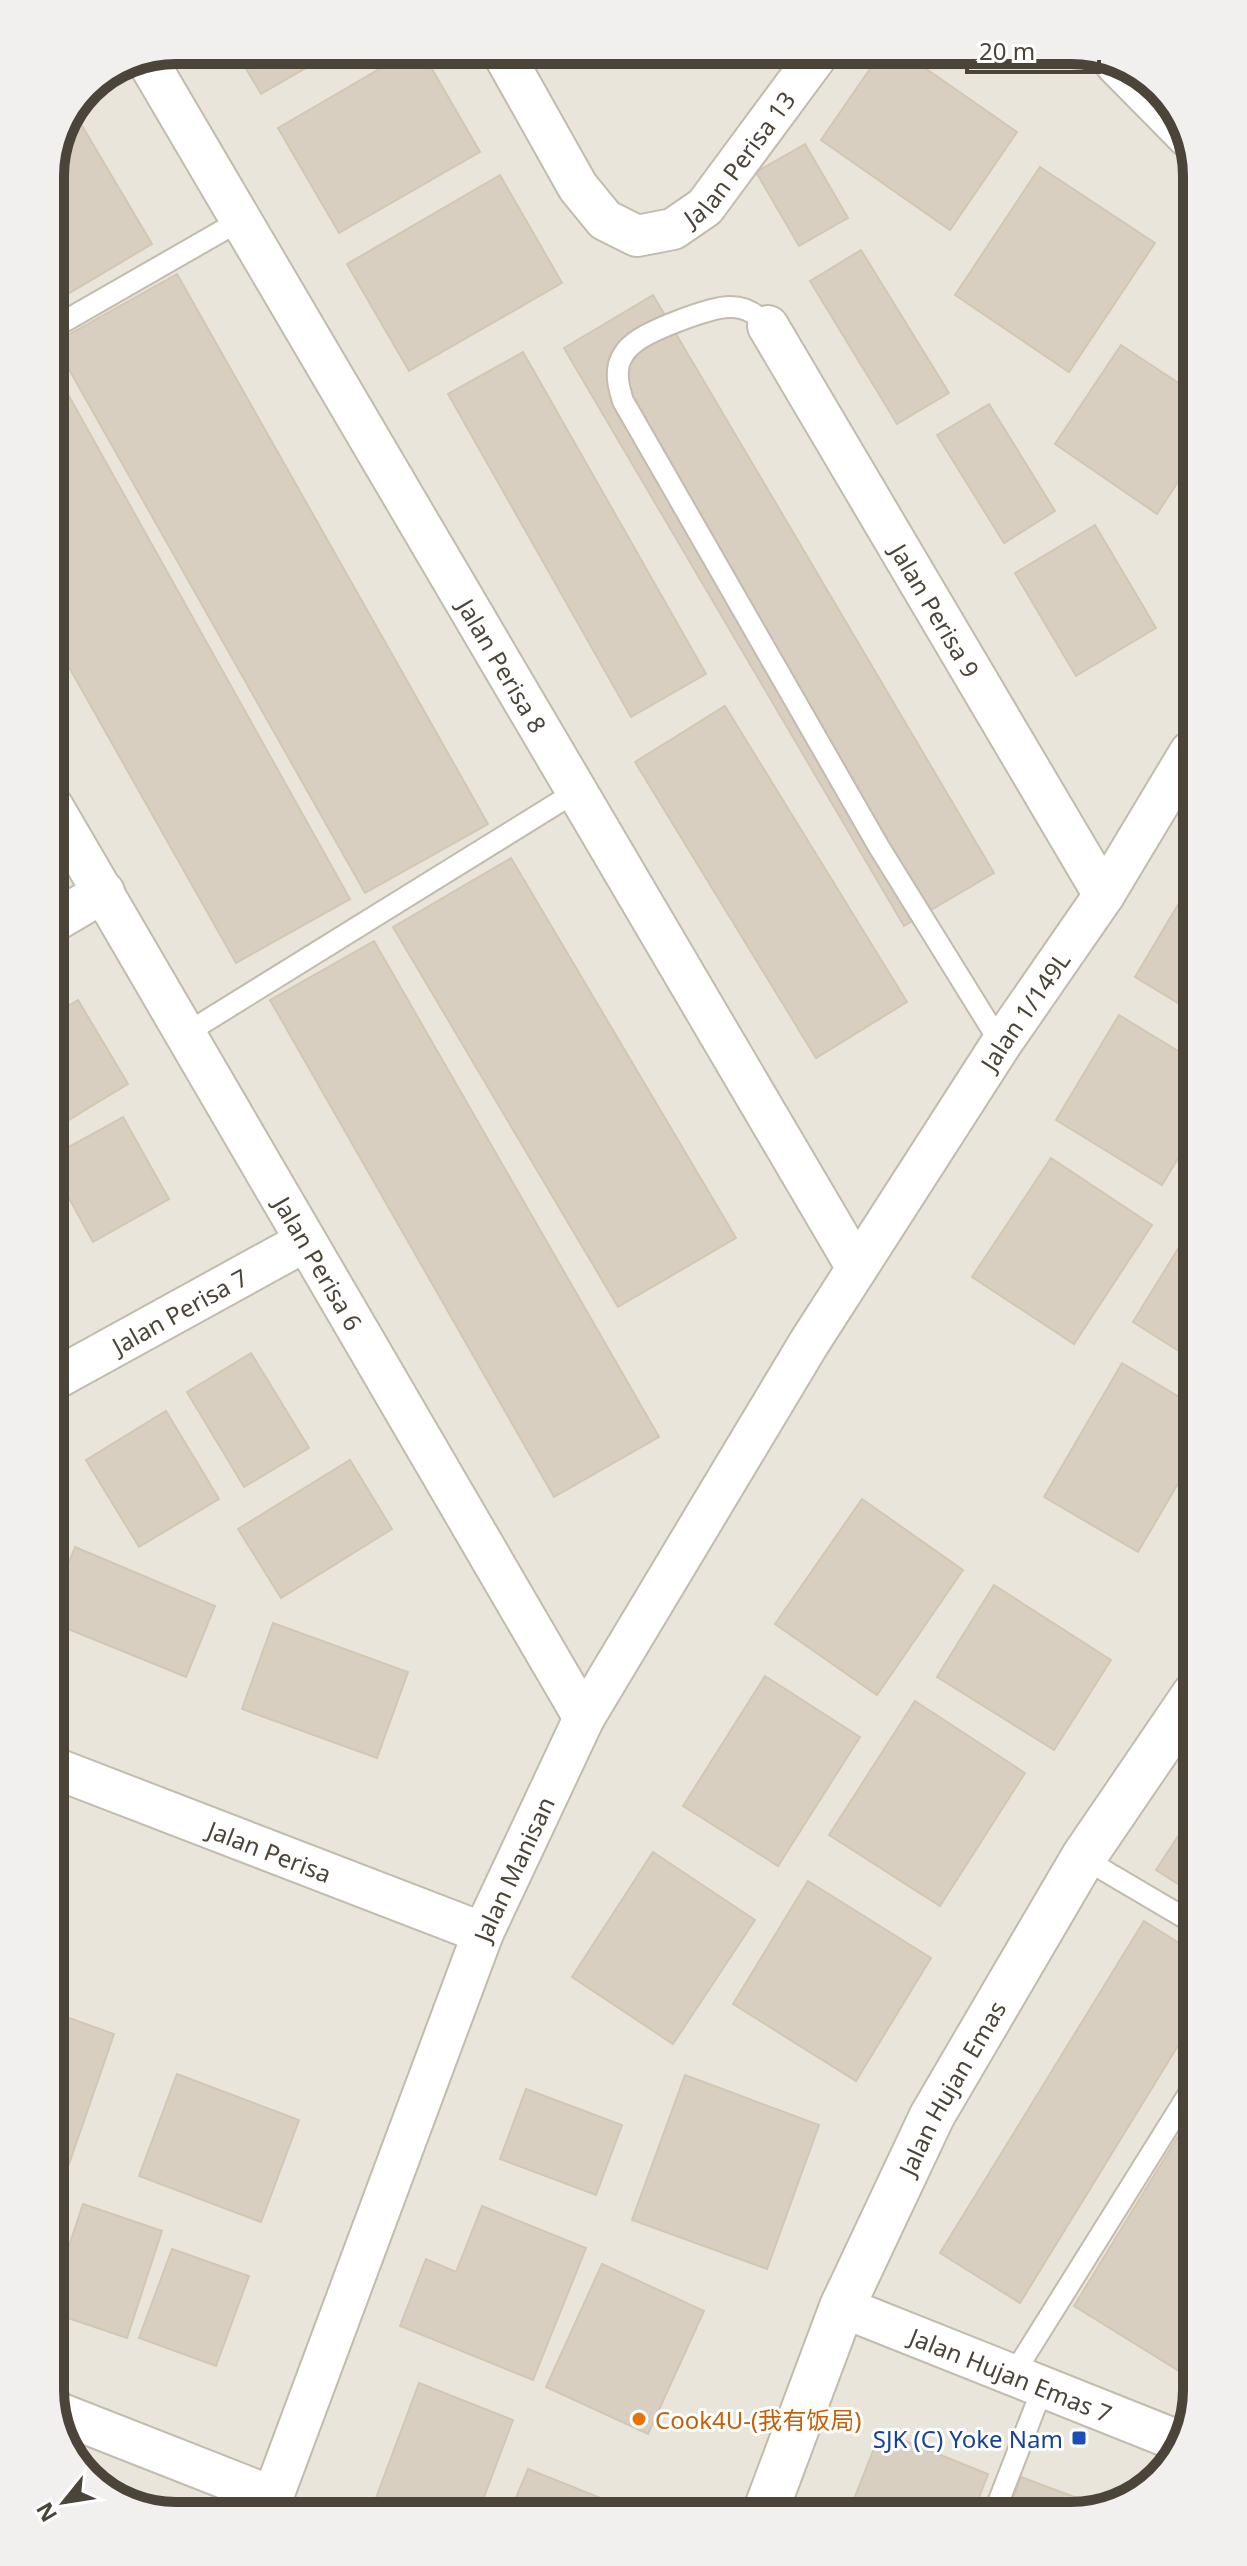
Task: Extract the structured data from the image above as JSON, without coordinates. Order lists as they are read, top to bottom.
{
  "streets": {
    "street": [
      "Jalan Perisa 13",
      "Jalan Perisa 9",
      "Jalan Perisa 8",
      "Jalan 1/149L",
      "Jalan Perisa 6",
      "Jalan Perisa 7",
      "Jalan Perisa",
      "Jalan Manisan",
      "Jalan Hujan Emas",
      "Jalan Hujan Emas 7"
    ]
  },
  "crossings": [
    ["Jalan Perisa 9", "Jalan 1/149L"],
    ["Jalan Perisa 8", "Jalan 1/149L"],
    ["Jalan Perisa 8", "Jalan Manisan"],
    ["Jalan 1/149L", "Jalan Manisan"],
    ["Jalan Perisa 6", "Jalan Perisa 7"],
    ["Jalan Perisa 6", "Jalan Manisan"],
    ["Jalan Perisa", "Jalan Manisan"],
    ["Jalan Hujan Emas", "Jalan Hujan Emas 7"]
  ],
  "places": {
    "other": ["Cook4U-(我有饭局)"],
    "transit": ["SJK (C) Yoke Nam"]
  },
  "scale_bar": "20 m",
  "north": "bottom left"
}
